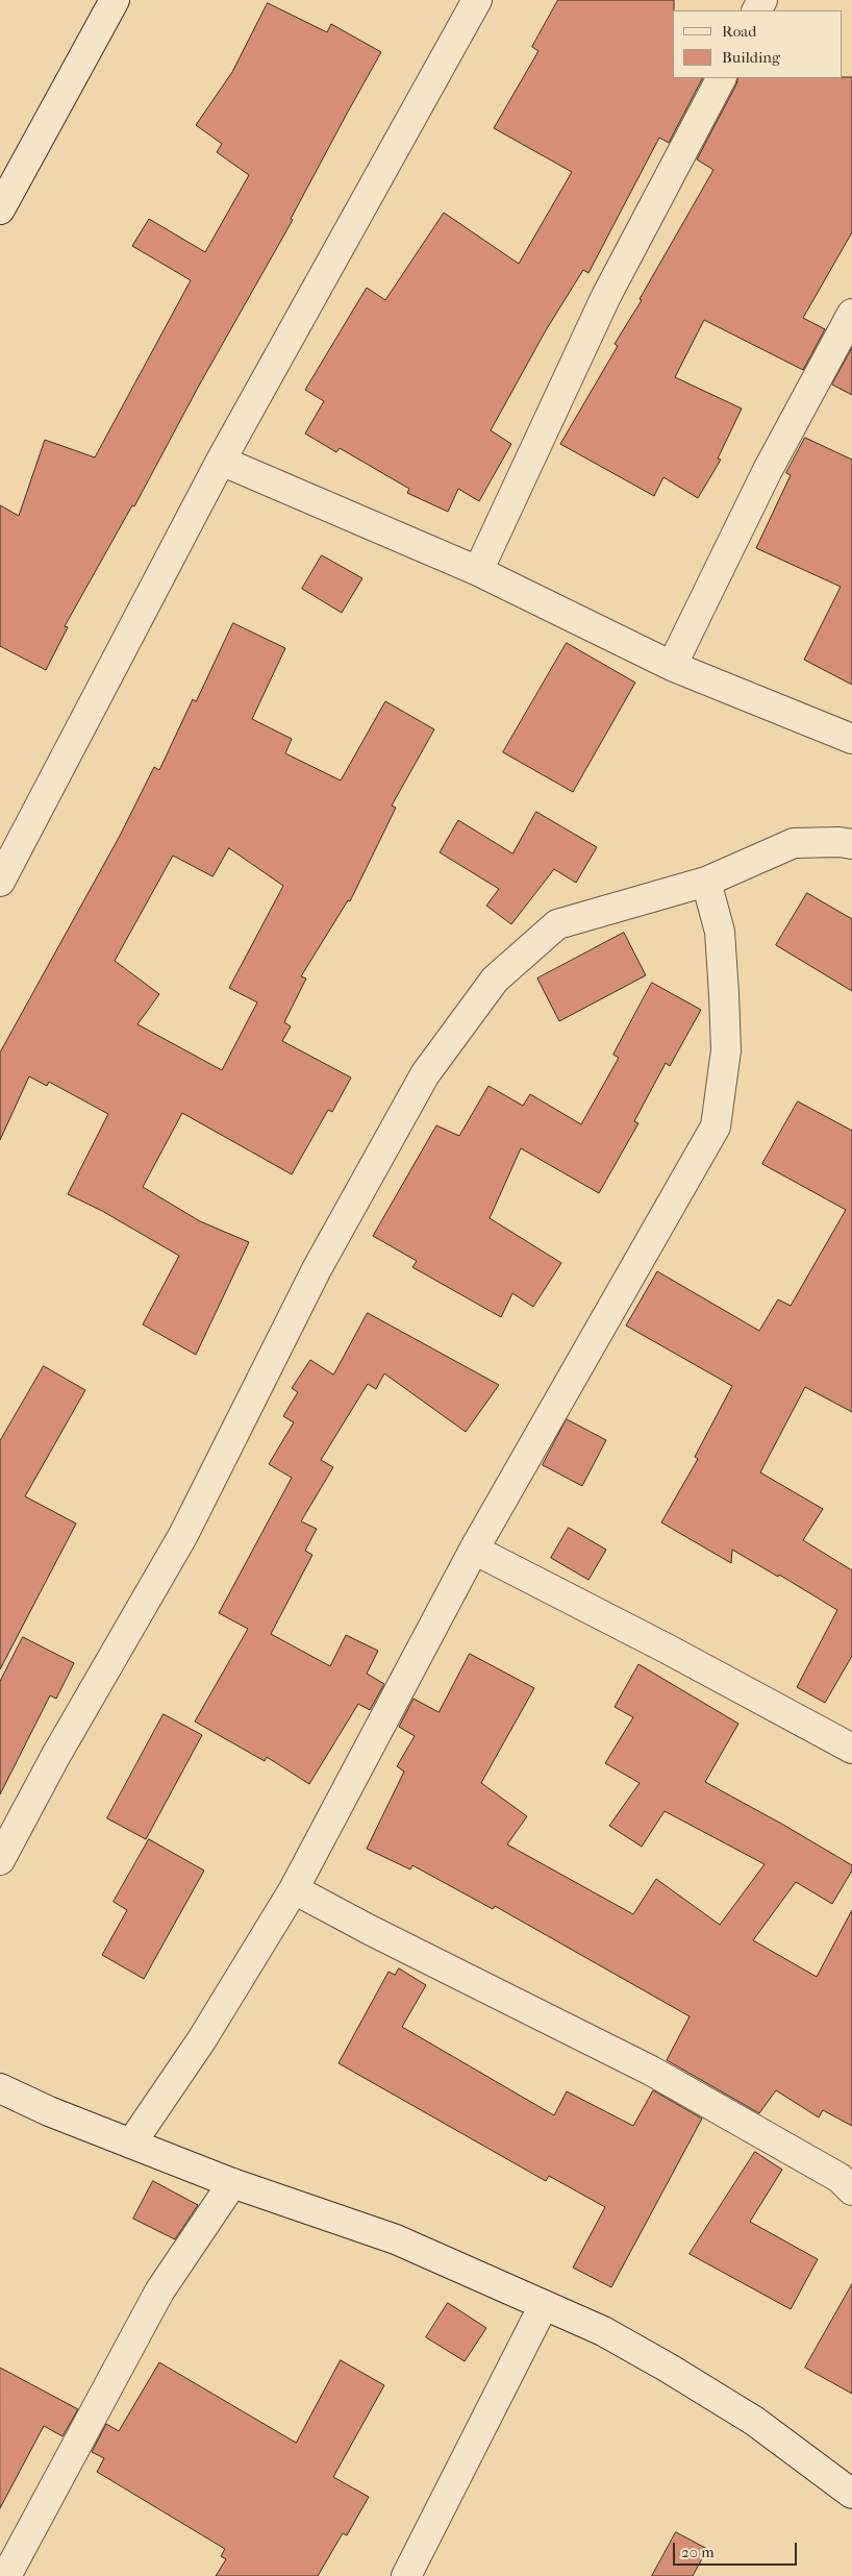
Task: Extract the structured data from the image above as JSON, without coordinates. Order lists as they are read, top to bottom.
{
  "legend": ["Road", "Building"],
  "scale_bar": "20 m"
}
